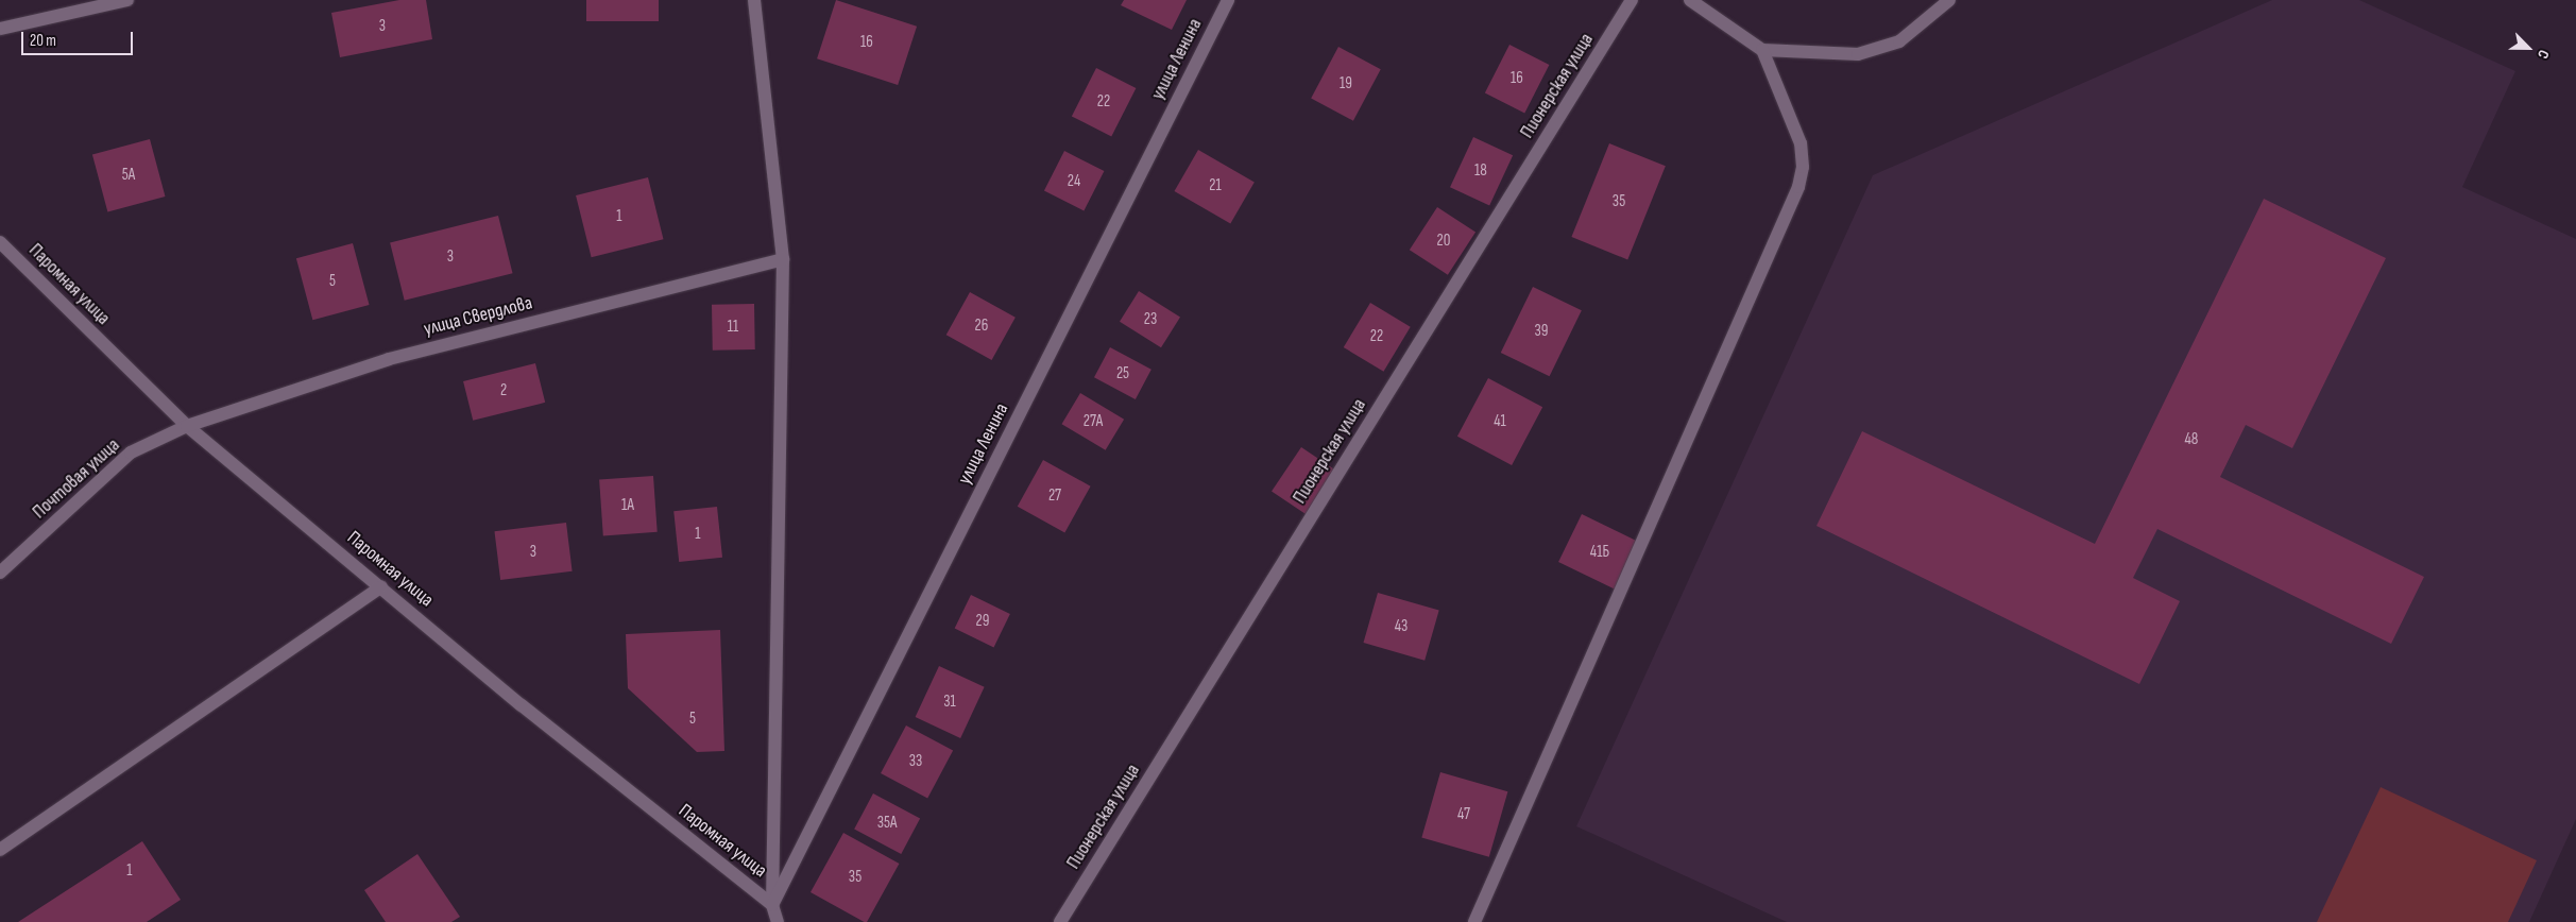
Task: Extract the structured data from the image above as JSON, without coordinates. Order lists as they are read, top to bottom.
{
  "streets": {
    "street": [
      "улица Ленина",
      "Пионерская улица",
      "Паромная улица",
      "улица Свердлова",
      "Почтовая улица"
    ]
  },
  "crossings": [
    ["улица Ленина", "Паромная улица"],
    ["Паромная улица", "улица Свердлова"],
    ["Паромная улица", "Почтовая улица"],
    ["улица Свердлова", "Почтовая улица"]
  ],
  "house_numbers": [
    "3",
    "16",
    "16",
    "19",
    "22",
    "18",
    "5А",
    "24",
    "21",
    "35",
    "1",
    "20",
    "3",
    "5",
    "23",
    "26",
    "11",
    "39",
    "22",
    "25",
    "2",
    "27А",
    "41",
    "48",
    "27",
    "1А",
    "1",
    "3",
    "41Б",
    "29",
    "43",
    "31",
    "5",
    "33",
    "47",
    "35А",
    "1",
    "35"
  ],
  "scale_bar": "20 m",
  "north": "bottom right"
}
